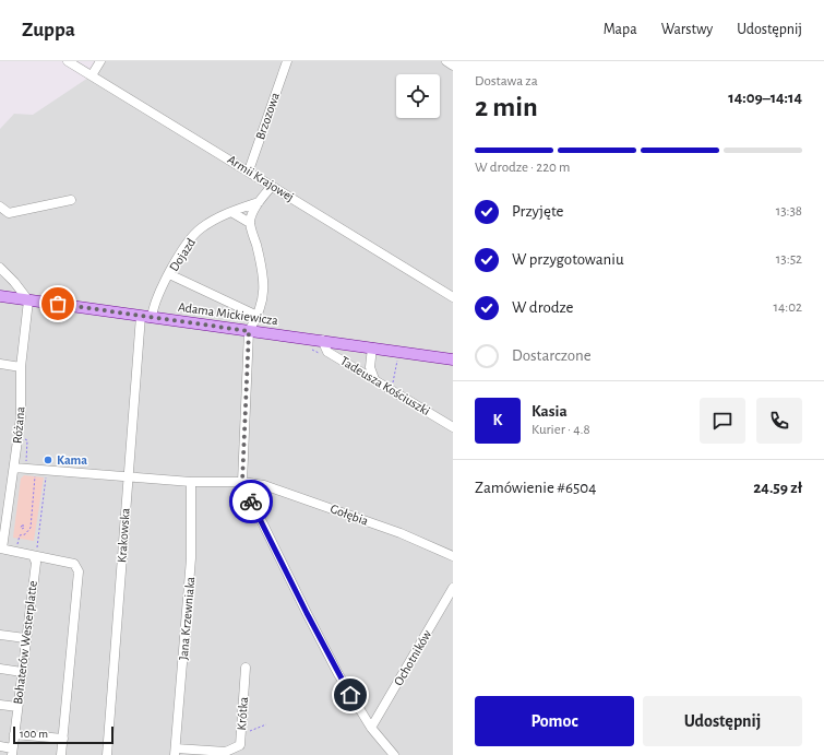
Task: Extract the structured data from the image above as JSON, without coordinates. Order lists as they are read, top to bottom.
{
  "streets": {
    "main road": ["Adama Mickiewicza"],
    "street": [
      "Brzozowa",
      "Armii Krajowej",
      "Dojazd",
      "Tadeusza Kościuszki",
      "Różana",
      "Gołębia",
      "Krakowska",
      "Jana Krzewniaka",
      "Bohaterów Westerplatte",
      "Ochotników",
      "Krótka"
    ]
  },
  "crossings": [
    ["Brzozowa", "Armii Krajowej"],
    ["Dojazd", "Adama Mickiewicza"],
    ["Dojazd", "Krakowska"],
    ["Adama Mickiewicza", "Tadeusza Kościuszki"],
    ["Adama Mickiewicza", "Różana"],
    ["Adama Mickiewicza", "Krakowska"],
    ["Gołębia", "Jana Krzewniaka"],
    ["Jana Krzewniaka", "Krótka"]
  ],
  "places": ["Kama"],
  "scale_bar": "100 m",
  "page": {
    "header": "Zuppa",
    "nav": ["Mapa", "Warstwy", "Udostępnij"],
    "heading": ["2 min", "Dostawa za", "14:09–14:14"],
    "panel": [
      "Kasia",
      "Kurier · 4.8",
      "Zamówienie #6504",
      "24.59 zł"
    ],
    "bar": "W drodze · 220 m",
    "list": [
      ["Przyjęte", "13:38"],
      ["W przygotowaniu", "13:52"],
      ["W drodze", "14:02"],
      "Dostarczone"
    ],
    "round": "K",
    "buttons": ["Pomoc", "Udostępnij"],
    "scale": "100 m"
  }
}
